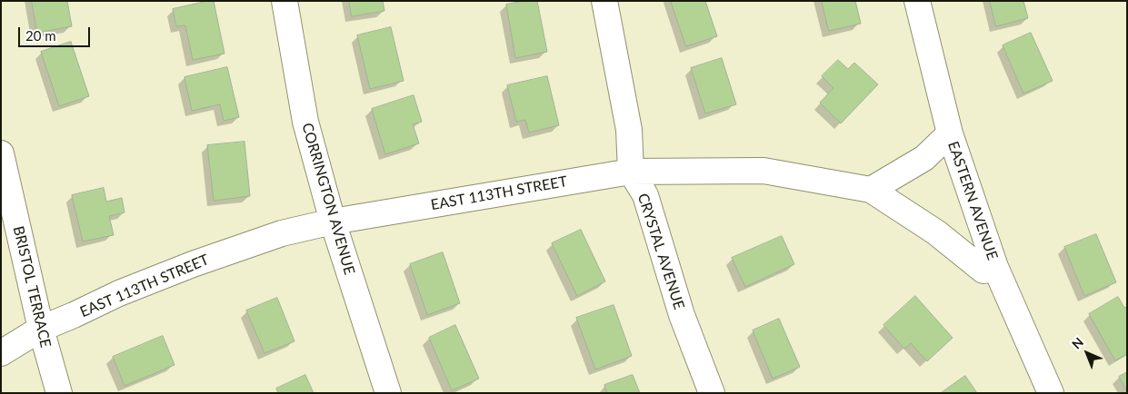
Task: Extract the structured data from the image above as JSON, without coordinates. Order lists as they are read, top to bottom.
{
  "streets": {
    "street": [
      "EAST 113TH STREET",
      "CORRINGTON AVENUE",
      "EASTERN AVENUE",
      "CRYSTAL AVENUE",
      "BRISTOL TERRACE"
    ]
  },
  "crossings": [
    ["EAST 113TH STREET", "CORRINGTON AVENUE"],
    ["EAST 113TH STREET", "EASTERN AVENUE"],
    ["EAST 113TH STREET", "CRYSTAL AVENUE"],
    ["EAST 113TH STREET", "BRISTOL TERRACE"]
  ],
  "scale_bar": "20 m",
  "north": "top left"
}
